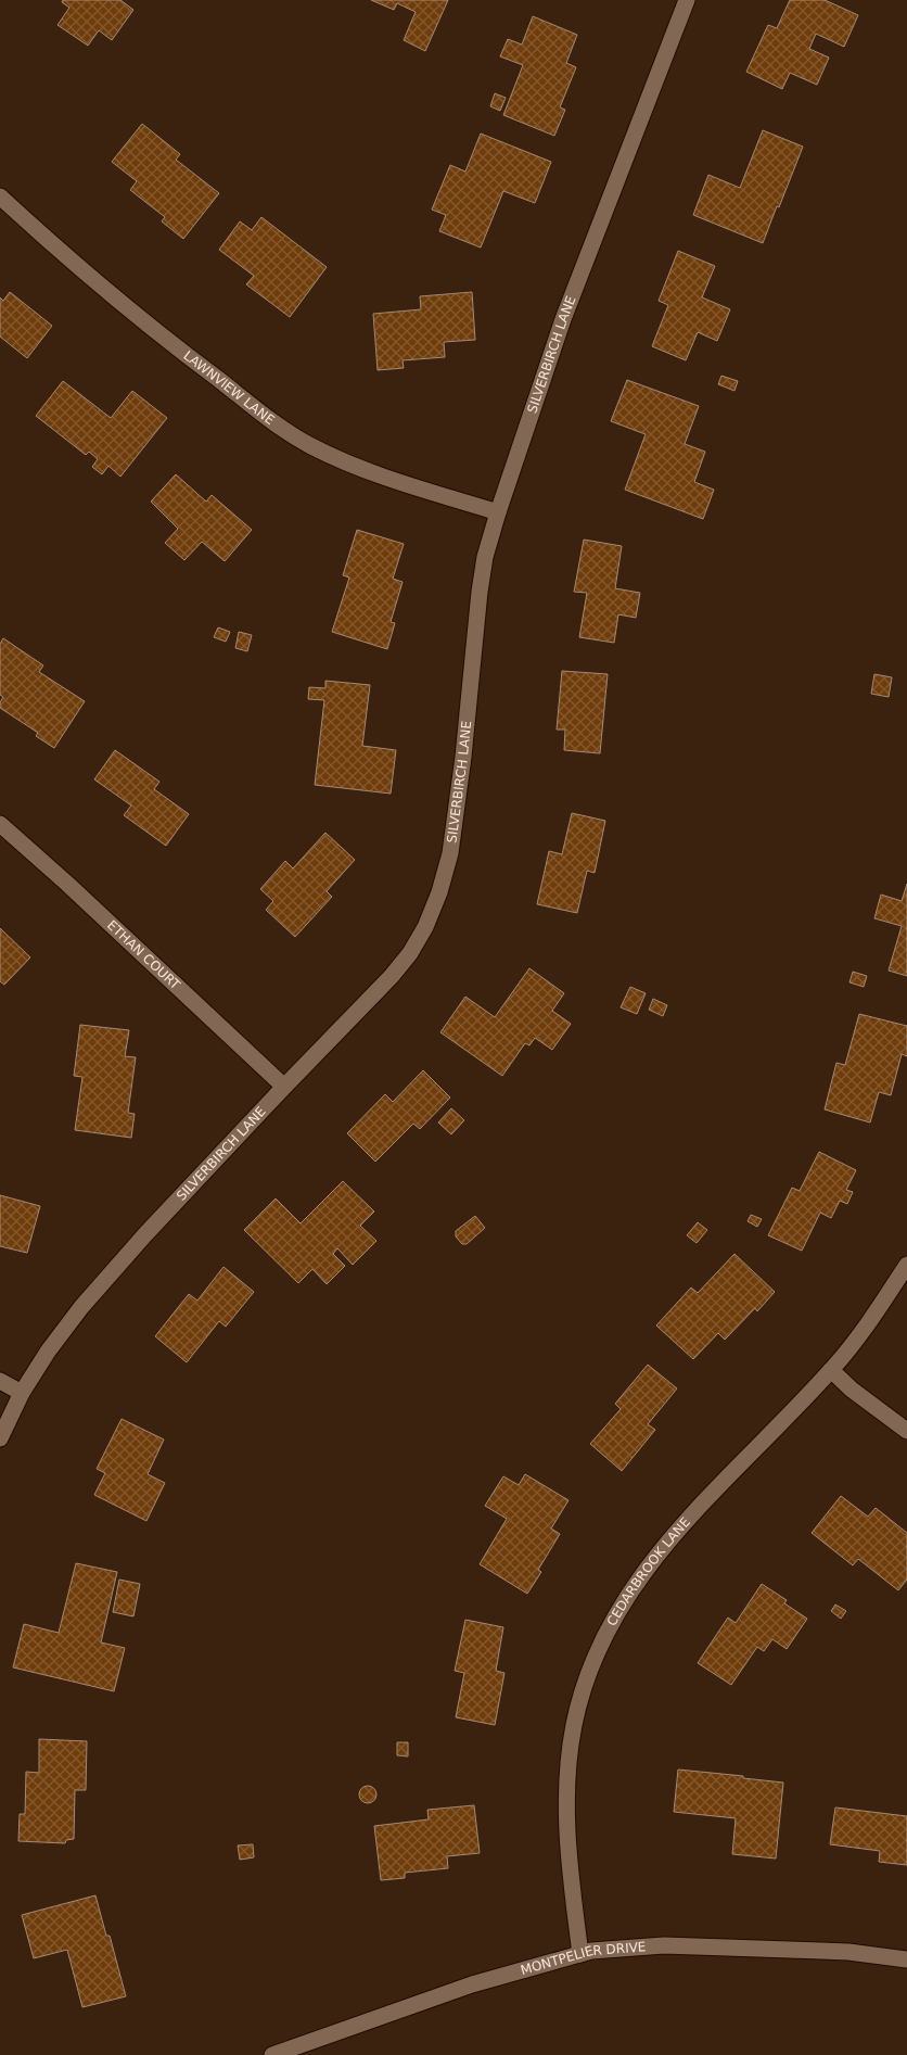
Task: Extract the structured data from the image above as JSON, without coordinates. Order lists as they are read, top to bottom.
{
  "streets": {
    "street": [
      "SILVERBIRCH LANE",
      "LAWNVIEW LANE",
      "ETHAN COURT",
      "CEDARBROOK LANE",
      "MONTPELIER DRIVE"
    ]
  },
  "crossings": [
    ["SILVERBIRCH LANE", "LAWNVIEW LANE"],
    ["SILVERBIRCH LANE", "ETHAN COURT"],
    ["CEDARBROOK LANE", "MONTPELIER DRIVE"]
  ]
}
